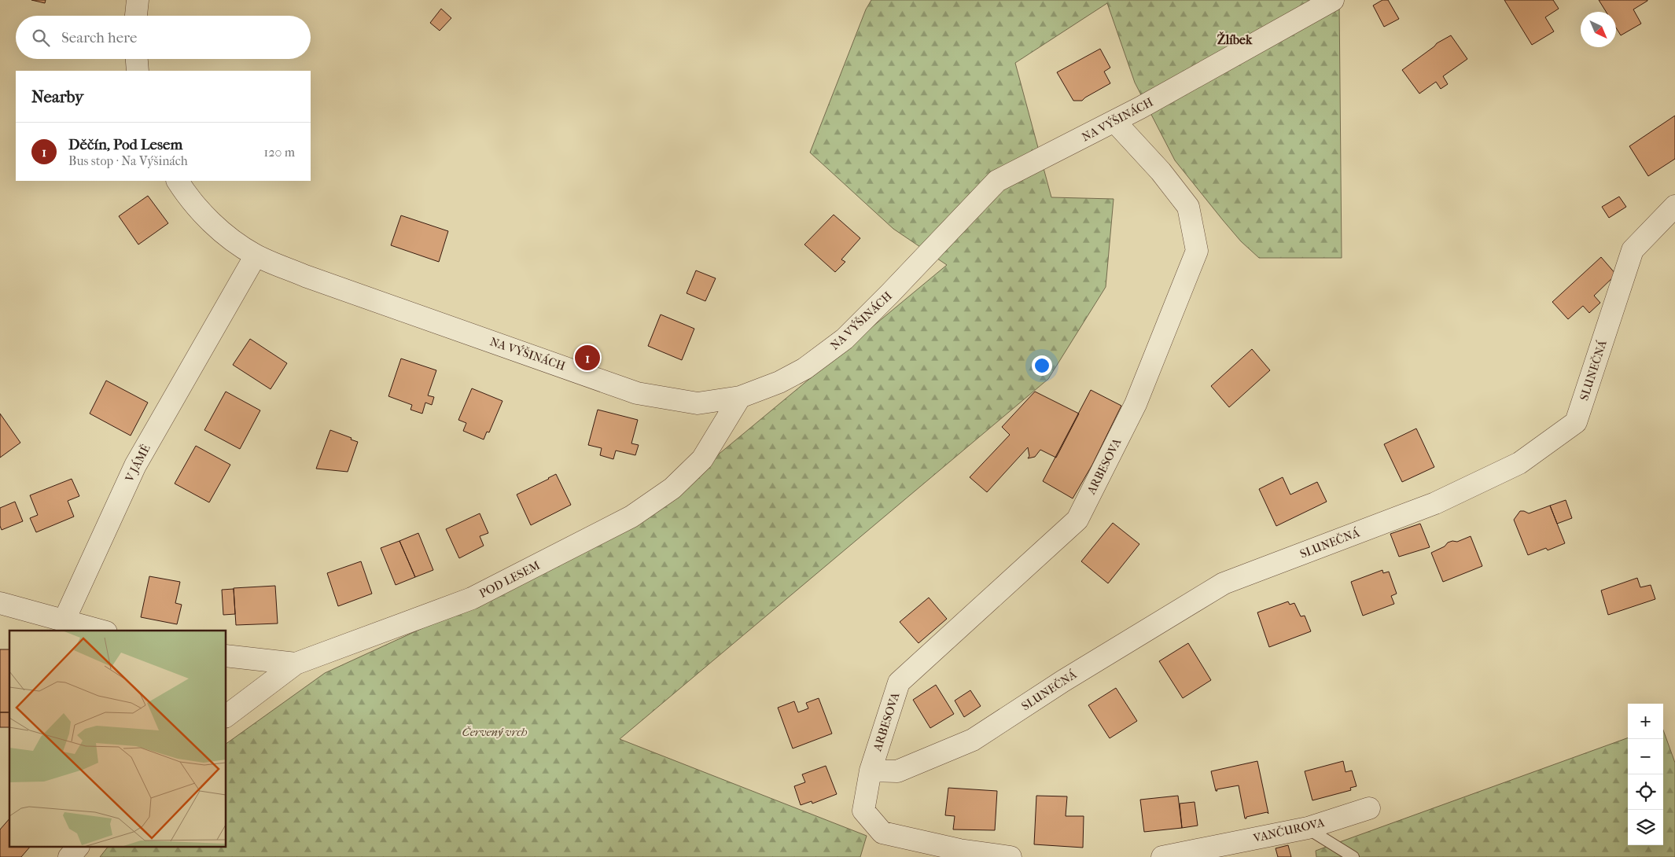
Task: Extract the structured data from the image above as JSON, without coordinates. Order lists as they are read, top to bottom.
{
  "streets": {
    "street": [
      "NA VÝŠINÁCH",
      "SLUNEČNÁ",
      "V JÁMĚ",
      "ARBESOVA",
      "POD LESEM",
      "VANČUROVA"
    ]
  },
  "crossings": [
    ["NA VÝŠINÁCH", "V JÁMĚ"],
    ["NA VÝŠINÁCH", "ARBESOVA"],
    ["NA VÝŠINÁCH", "POD LESEM"],
    ["SLUNEČNÁ", "ARBESOVA"]
  ],
  "districts": ["Žlíbek"],
  "parks": ["Červený vrch"],
  "north": "bottom right",
  "page": {
    "search": "Search here",
    "heading": "Nearby",
    "list": [
      {
        "mark": "1",
        "name": "Děčín, Pod Lesem",
        "note": "Bus stop · Na Výšinách",
        "value": "120 m"
      }
    ],
    "pins": "1",
    "map_buttons": ["+", "−"]
  }
}
